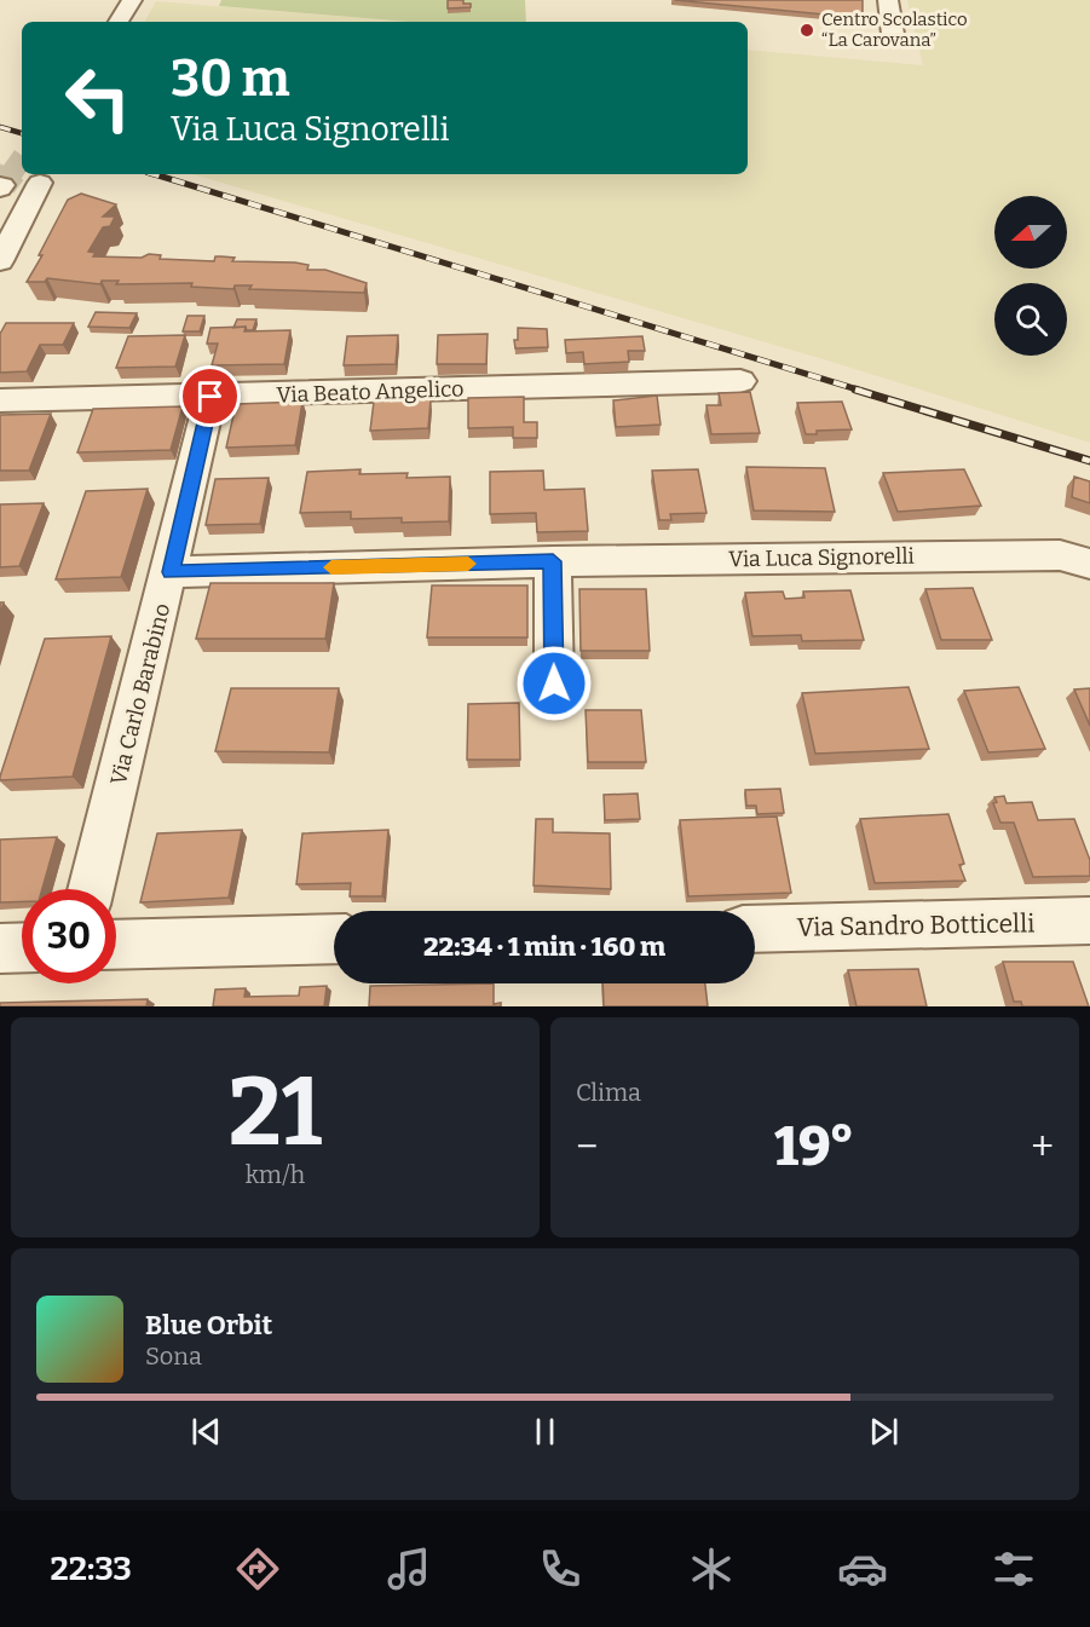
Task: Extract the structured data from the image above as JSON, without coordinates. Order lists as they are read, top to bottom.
{
  "streets": {
    "street": [
      "Via Beato Angelico",
      "Via Luca Signorelli",
      "Via Carlo Barabino",
      "Via Sandro Botticelli"
    ]
  },
  "crossings": [
    ["Via Beato Angelico", "Via Carlo Barabino"],
    ["Via Luca Signorelli", "Via Carlo Barabino"]
  ],
  "places": ["Centro Scolastico “La Carovana”"],
  "north": "left",
  "page": {
    "turn": ["30 m", "Via Luca Signorelli"],
    "limit": "30",
    "trip": "22:34 · 1 min · 160 m",
    "tile": [
      ["21", "km/h"],
      "Clima"
    ],
    "heat": ["−", "19°", "+"],
    "song": ["Blue Orbit", "Sona"],
    "tabs": "22:33"
  }
}
